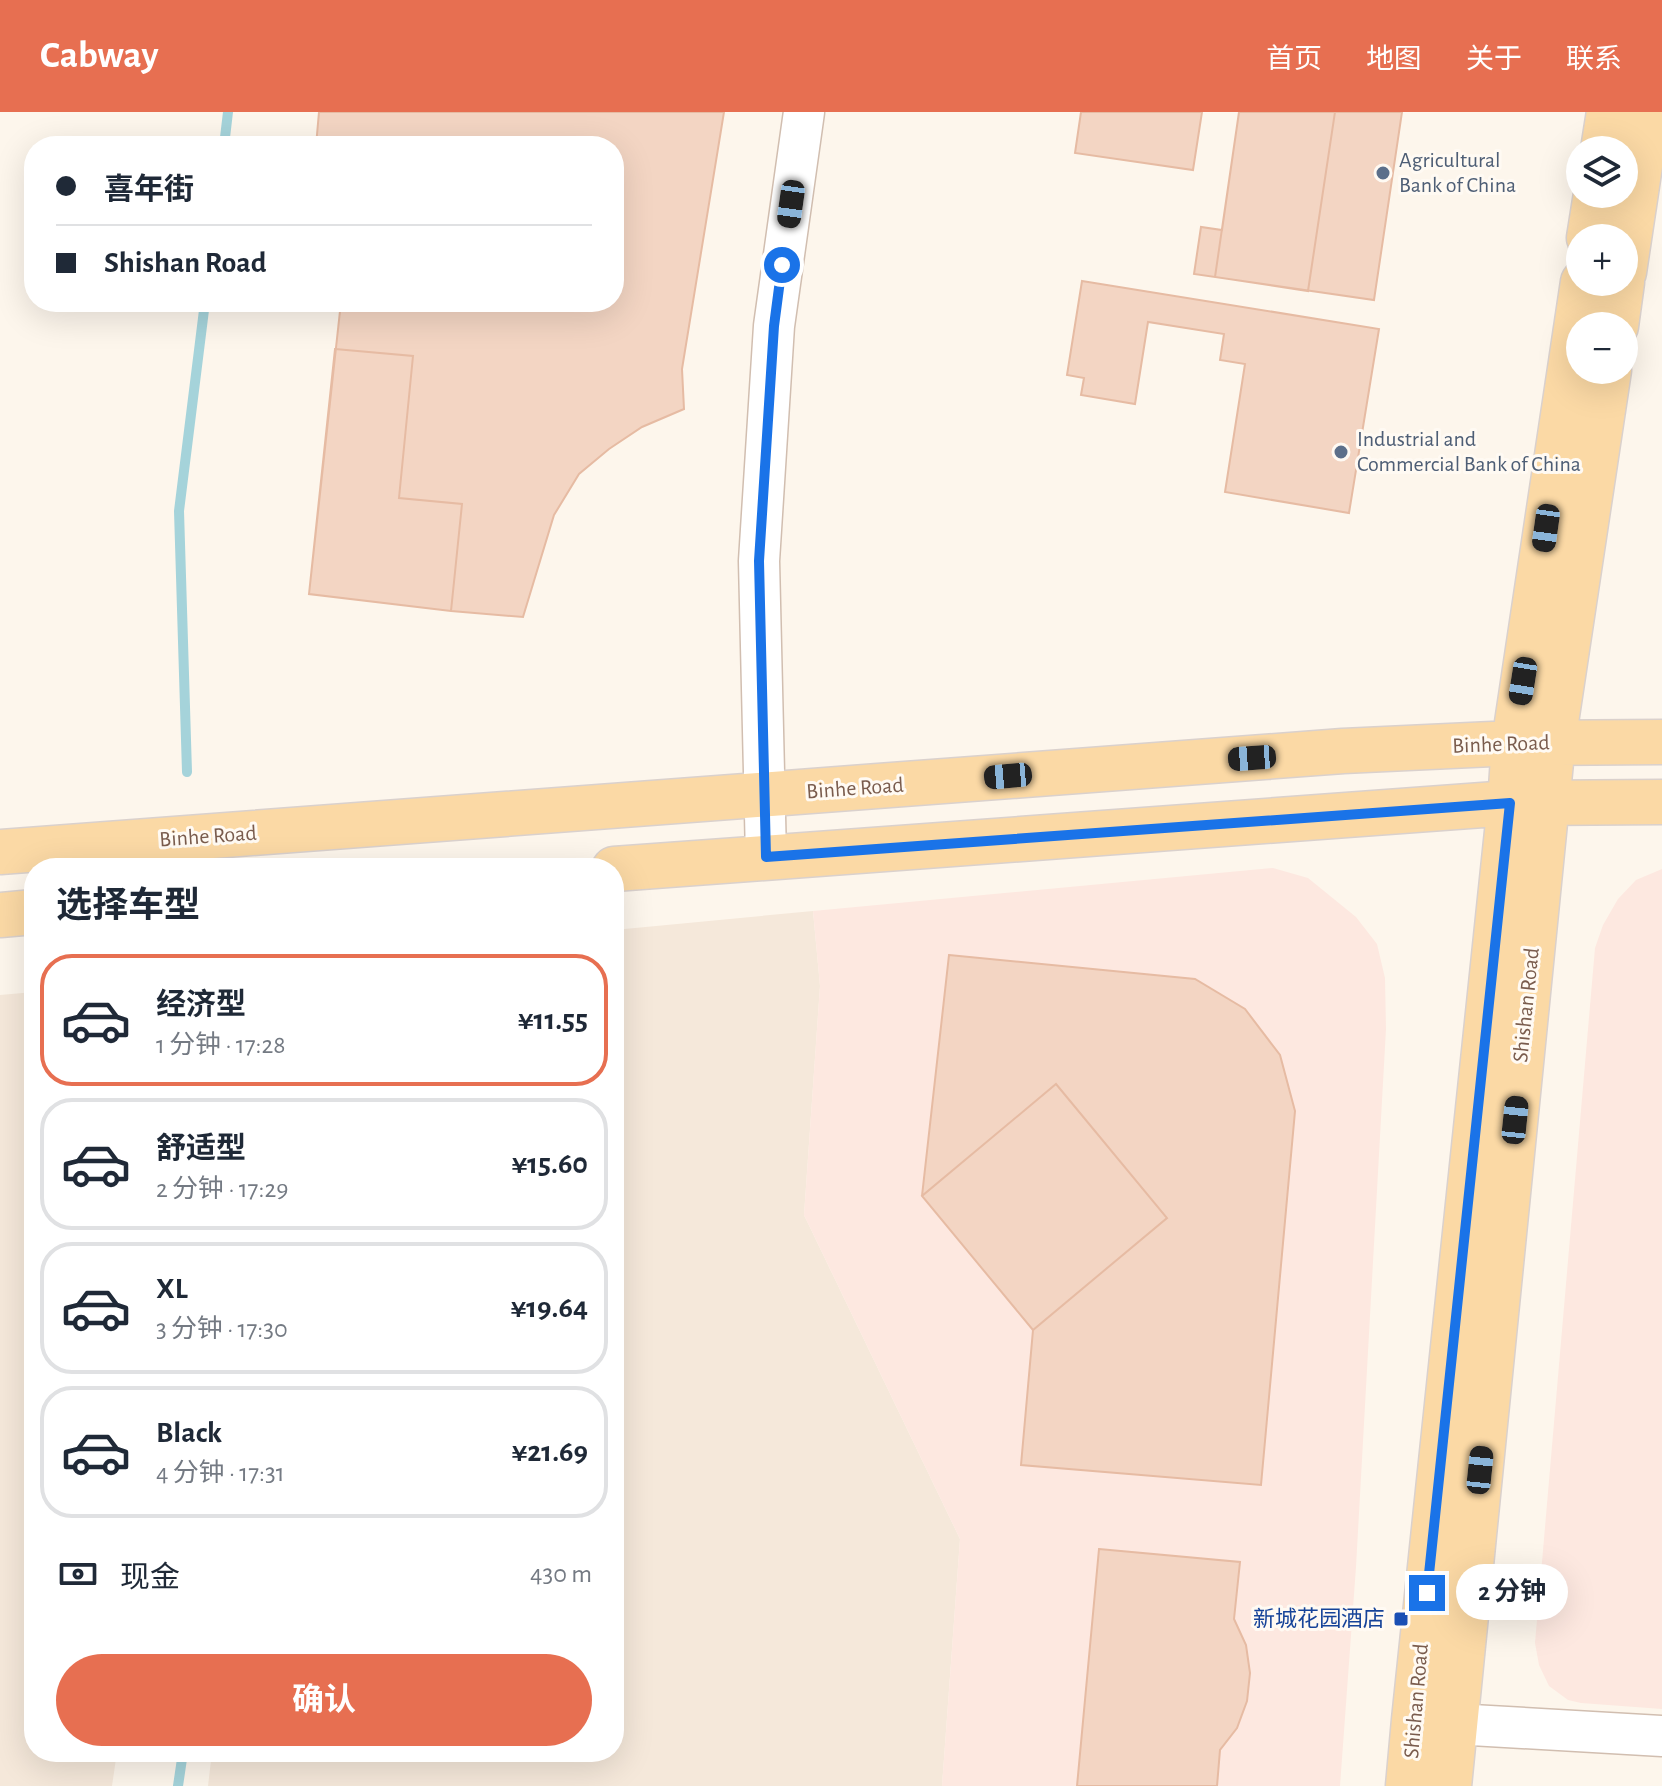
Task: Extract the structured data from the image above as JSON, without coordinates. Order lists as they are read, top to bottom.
{
  "streets": {
    "main road": ["Binhe Road", "Shishan Road"]
  },
  "crossings": [
    ["Binhe Road", "Shishan Road"]
  ],
  "places": {
    "other": ["Agricultural Bank of China", "Industrial and Commercial Bank of China"],
    "transit": ["新城花园酒店"]
  },
  "page": {
    "header": "Cabway",
    "nav": [
      "首页",
      "地图",
      "关于",
      "联系"
    ],
    "map_buttons": ["+", "−"],
    "banner": ["喜年街", "Shishan Road"],
    "heading": "选择车型",
    "list": [
      {
        "name": "经济型",
        "note": "1 分钟 · 17:28",
        "value": "¥11.55"
      },
      {
        "name": "舒适型",
        "note": "2 分钟 · 17:29",
        "value": "¥15.60"
      },
      {
        "name": "XL",
        "note": "3 分钟 · 17:30",
        "value": "¥19.64"
      },
      {
        "name": "Black",
        "note": "4 分钟 · 17:31",
        "value": "¥21.69"
      }
    ],
    "pay": ["现金", "430 m"],
    "bubble": "2 分钟",
    "buttons": "确认"
  }
}
